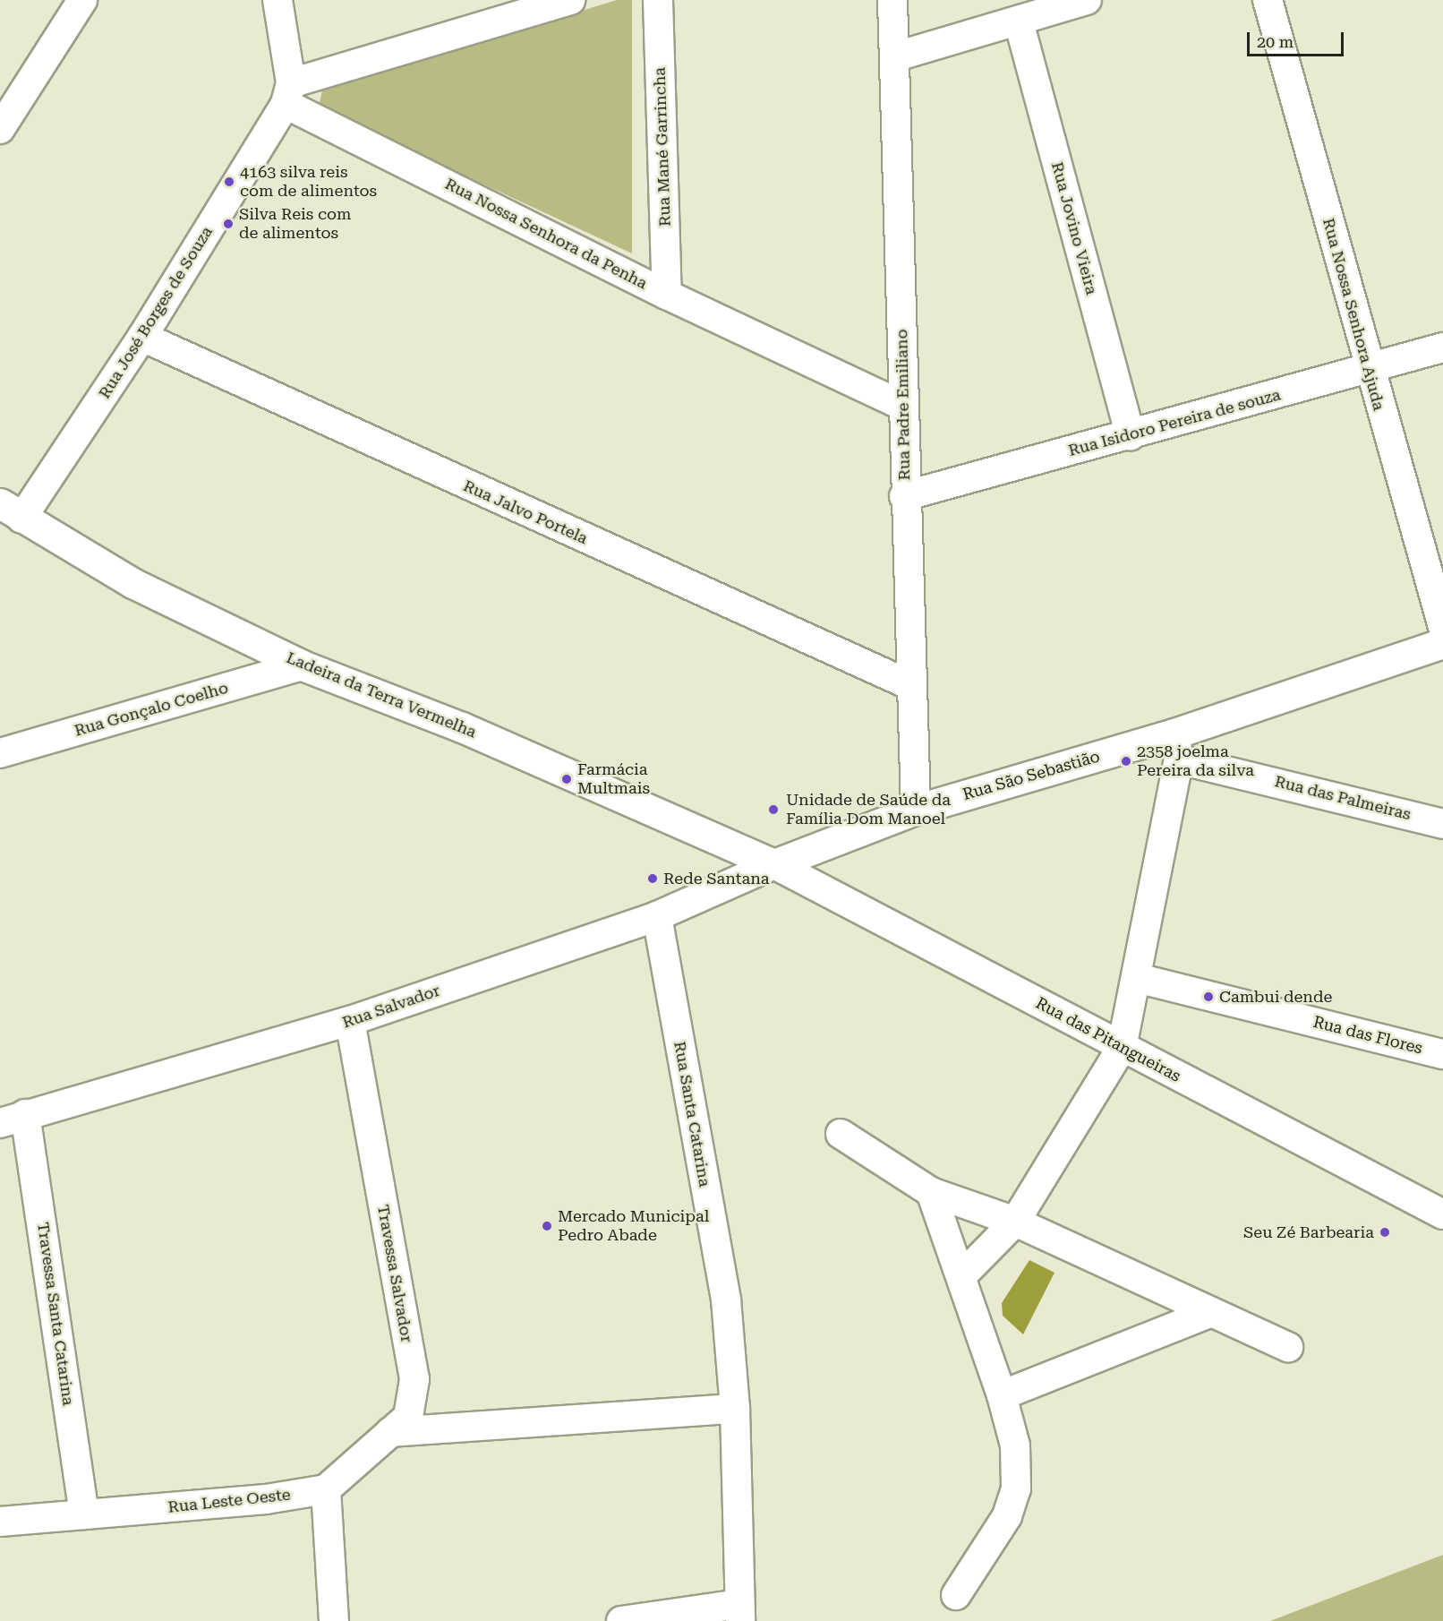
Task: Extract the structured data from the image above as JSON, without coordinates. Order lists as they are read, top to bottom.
{
  "streets": {
    "main road": ["Ladeira da Terra Vermelha", "Rua São Sebastião"],
    "street": [
      "Rua Mané Garrincha",
      "Rua Jovino Vieira",
      "Rua Nossa Senhora da Penha",
      "Rua José Borges de Souza",
      "Rua Nossa Senhora Ajuda",
      "Rua Padre Emiliano",
      "Rua Isidoro Pereira de souza",
      "Rua Jalvo Portela",
      "Rua Gonçalo Coelho",
      "Rua das Palmeiras",
      "Rua Salvador",
      "Rua das Flores",
      "Rua das Pitangueiras",
      "Rua Santa Catarina",
      "Travessa Salvador",
      "Travessa Santa Catarina",
      "Rua Leste Oeste"
    ]
  },
  "crossings": [
    ["Rua Mané Garrincha", "Rua Nossa Senhora da Penha"],
    ["Rua Jovino Vieira", "Rua Isidoro Pereira de souza"],
    ["Rua Nossa Senhora da Penha", "Rua José Borges de Souza"],
    ["Rua Nossa Senhora da Penha", "Rua Padre Emiliano"],
    ["Rua José Borges de Souza", "Rua Jalvo Portela"],
    ["Rua José Borges de Souza", "Ladeira da Terra Vermelha"],
    ["Rua Nossa Senhora Ajuda", "Rua Isidoro Pereira de souza"],
    ["Rua Padre Emiliano", "Rua Isidoro Pereira de souza"],
    ["Rua Padre Emiliano", "Rua Jalvo Portela"],
    ["Rua Padre Emiliano", "Rua São Sebastião"],
    ["Ladeira da Terra Vermelha", "Rua Gonçalo Coelho"],
    ["Ladeira da Terra Vermelha", "Rua São Sebastião"],
    ["Ladeira da Terra Vermelha", "Rua Salvador"],
    ["Ladeira da Terra Vermelha", "Rua das Pitangueiras"],
    ["Rua São Sebastião", "Rua das Palmeiras"],
    ["Rua São Sebastião", "Rua Salvador"],
    ["Rua São Sebastião", "Rua das Pitangueiras"],
    ["Rua Salvador", "Rua das Pitangueiras"],
    ["Rua Salvador", "Rua Santa Catarina"],
    ["Rua Salvador", "Travessa Salvador"],
    ["Rua Salvador", "Travessa Santa Catarina"],
    ["Travessa Salvador", "Rua Leste Oeste"],
    ["Travessa Santa Catarina", "Rua Leste Oeste"]
  ],
  "places": [
    "4163 silva reis com de alimentos",
    "Silva Reis com de alimentos",
    "2358 joelma Pereira da silva",
    "Farmácia Multmais",
    "Unidade de Saúde da Família Dom Manoel",
    "Rede Santana",
    "Cambui dende",
    "Mercado Municipal Pedro Abade",
    "Seu Zé Barbearia"
  ],
  "scale_bar": "20 m"
}
